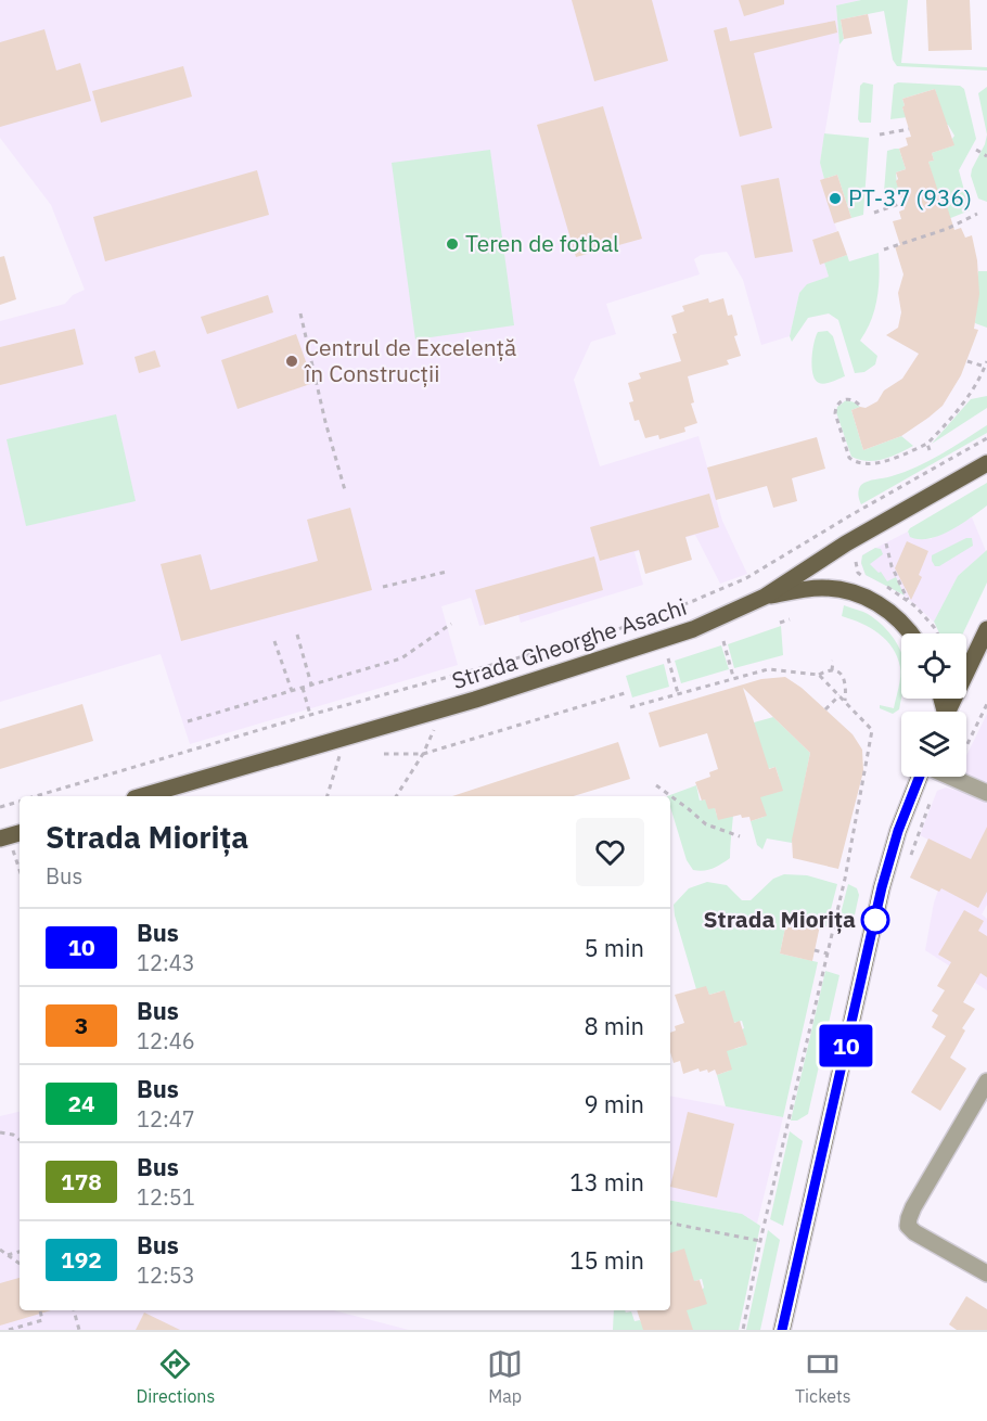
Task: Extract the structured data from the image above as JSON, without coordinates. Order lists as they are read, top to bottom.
{
  "streets": {
    "main road": ["Strada Gheorghe Asachi"]
  },
  "places": [
    "PT-37 (936)",
    "Teren de fotbal",
    "Centrul de Excelență în Construcții",
    "Strada Miorița"
  ],
  "lines": ["bus line 10"],
  "page": {
    "on_map": "10",
    "heading": ["Strada Miorița", "Bus"],
    "list": [
      {
        "mark": "10",
        "name": "Bus",
        "note": "12:43",
        "value": "5 min"
      },
      {
        "mark": "3",
        "name": "Bus",
        "note": "12:46",
        "value": "8 min"
      },
      {
        "mark": "24",
        "name": "Bus",
        "note": "12:47",
        "value": "9 min"
      },
      {
        "mark": "178",
        "name": "Bus",
        "note": "12:51",
        "value": "13 min"
      },
      {
        "mark": "192",
        "name": "Bus",
        "note": "12:53",
        "value": "15 min"
      }
    ],
    "tabs": ["Directions", "Map", "Tickets"]
  }
}
